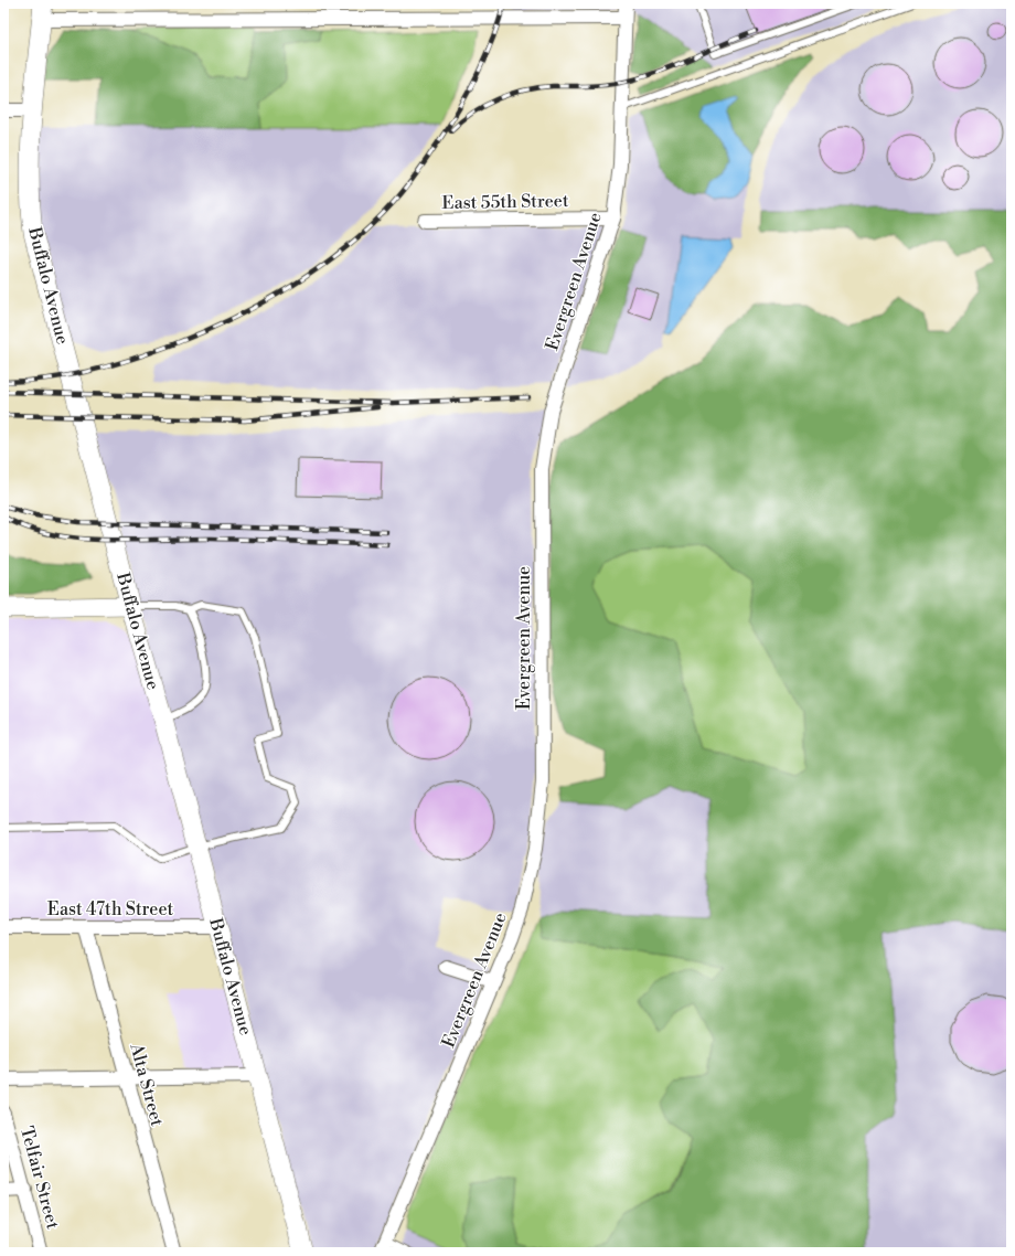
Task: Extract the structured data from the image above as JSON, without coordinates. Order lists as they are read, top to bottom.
{
  "streets": {
    "street": [
      "East 55th Street",
      "Evergreen Avenue",
      "Buffalo Avenue",
      "East 47th Street",
      "Alta Street",
      "Telfair Street"
    ]
  },
  "crossings": [
    ["East 55th Street", "Evergreen Avenue"],
    ["Buffalo Avenue", "East 47th Street"],
    ["East 47th Street", "Alta Street"]
  ]
}
